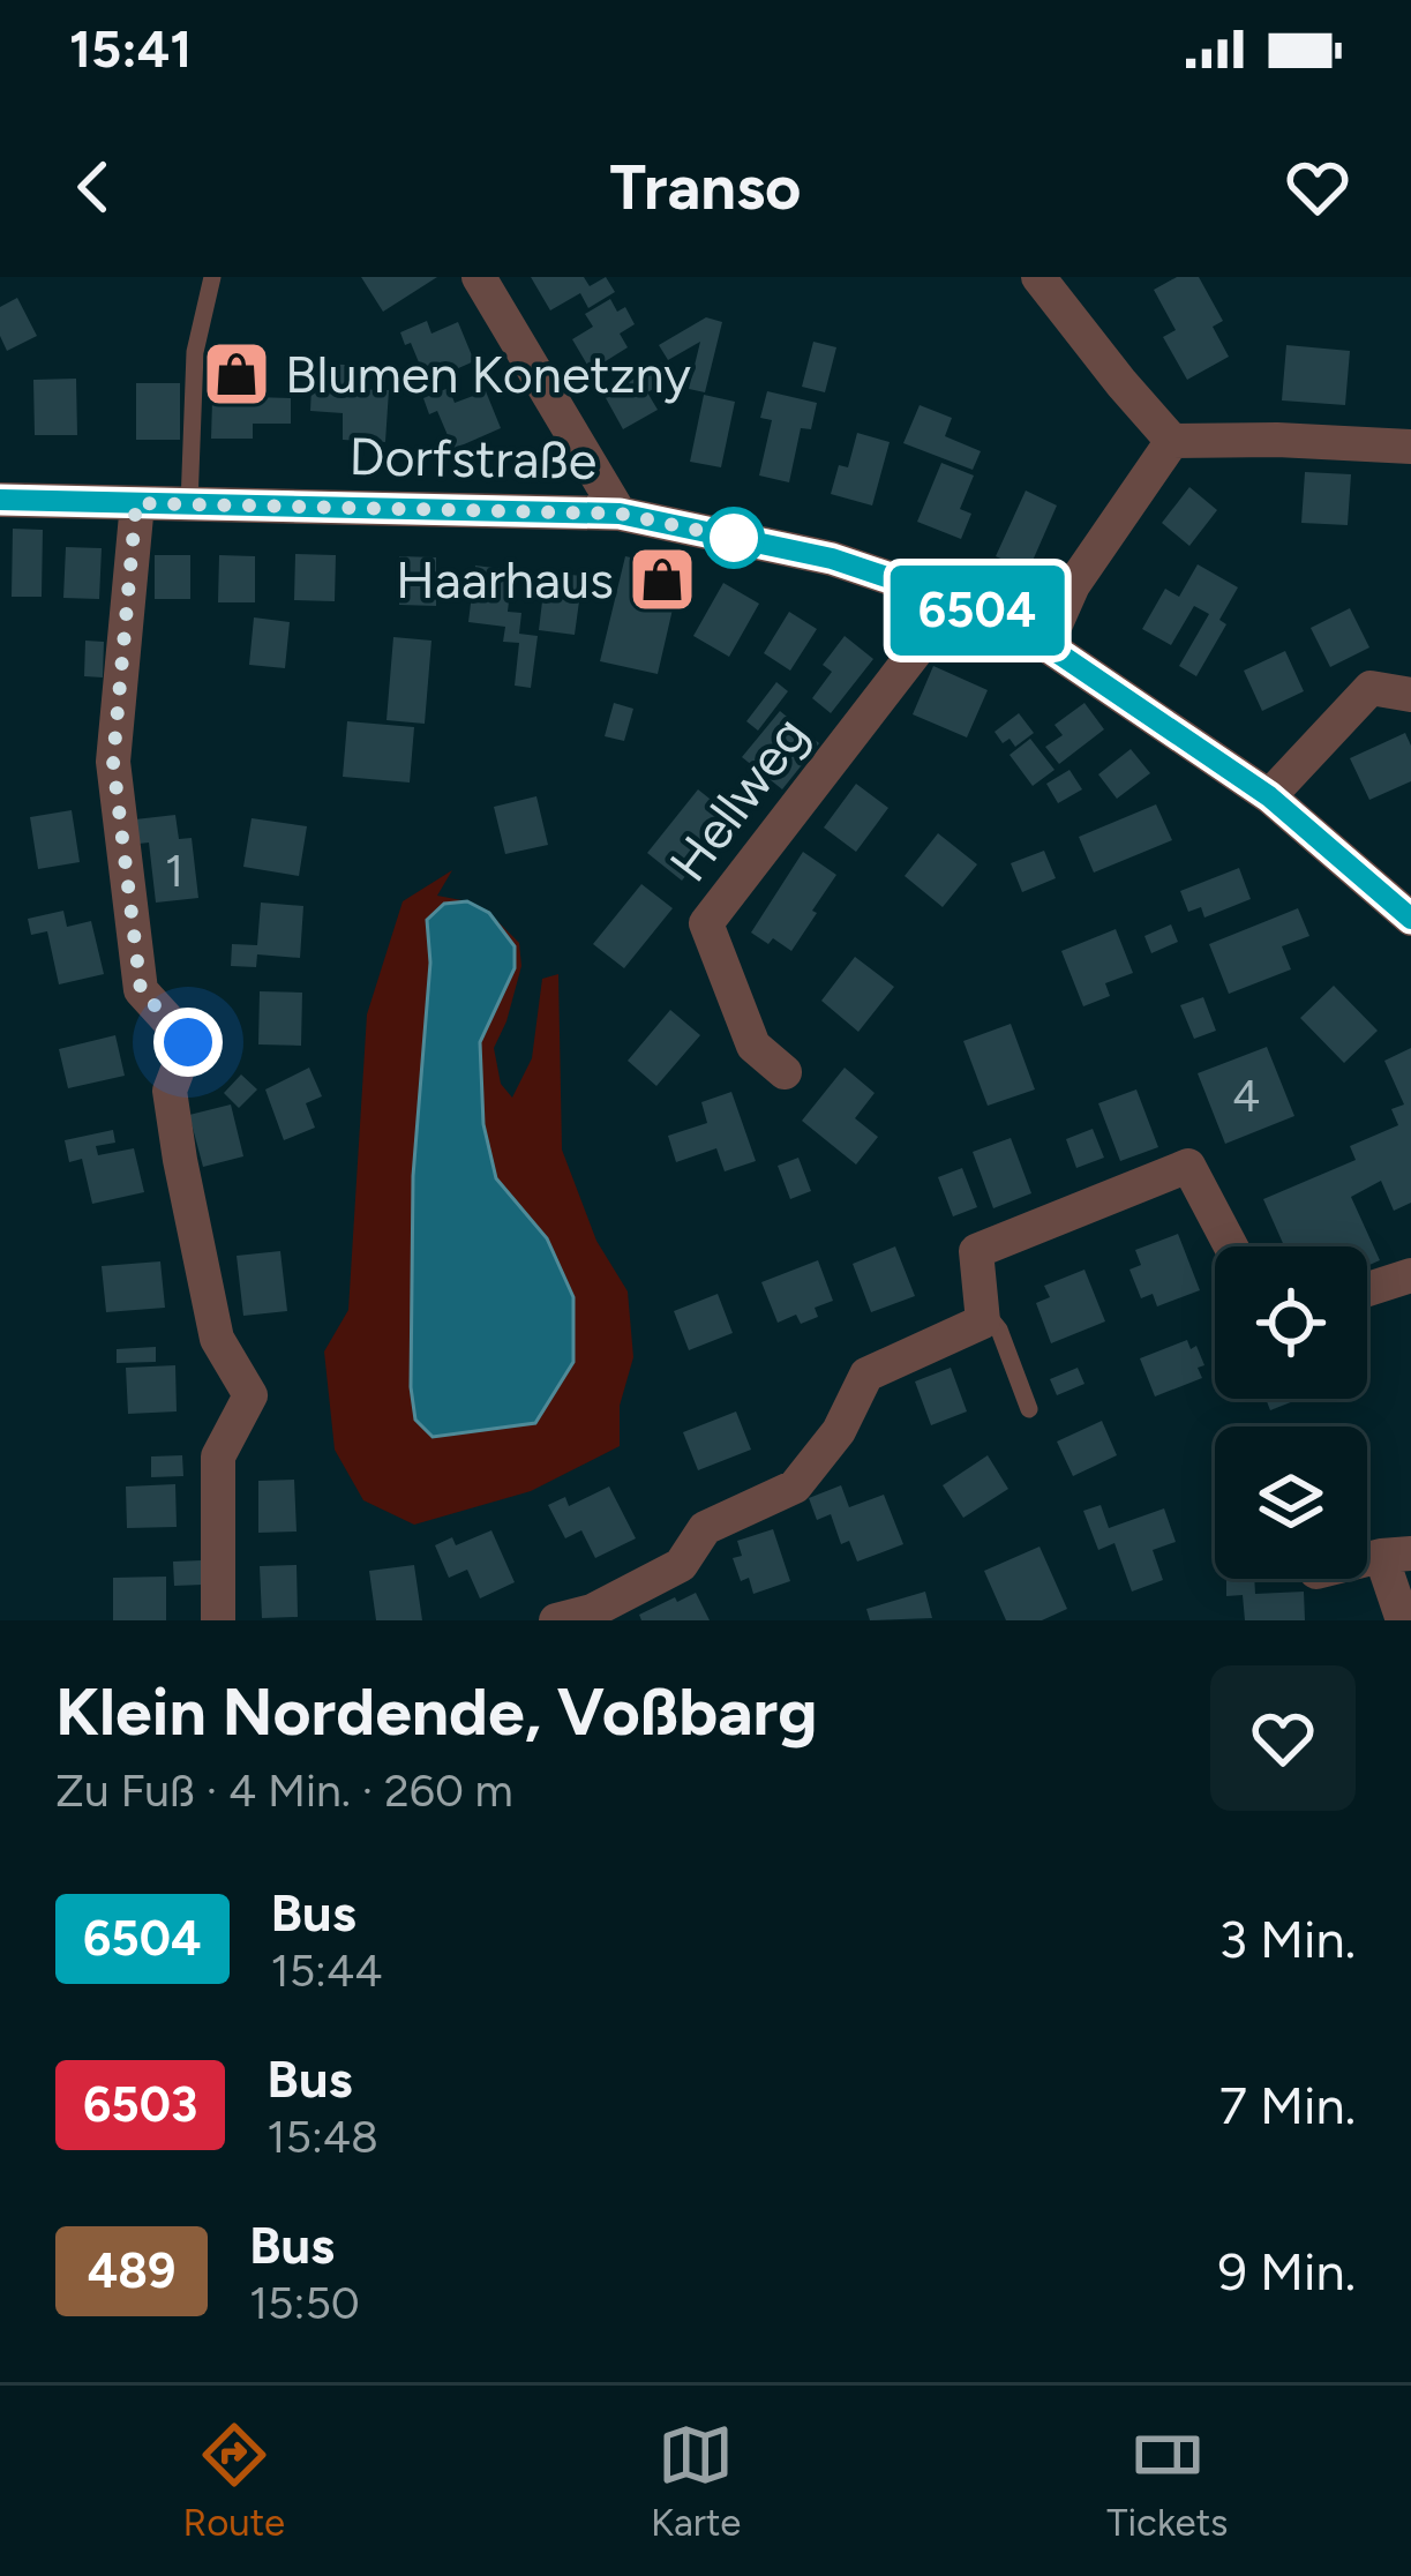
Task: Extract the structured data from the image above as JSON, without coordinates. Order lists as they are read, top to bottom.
{
  "streets": {
    "street": ["Dorfstraße", "Hellweg"]
  },
  "crossings": [
    ["Dorfstraße", "Hellweg"]
  ],
  "places": {
    "shop": ["Blumen Konetzny", "Haarhaus"]
  },
  "lines": ["bus line 6504"],
  "house_numbers": ["1", "4"],
  "page": {
    "status": "15:41",
    "header": "Transo",
    "on_map": "6504",
    "heading": ["Klein Nordende, Voßbarg", "Zu Fuß · 4 Min. · 260 m"],
    "list": [
      {
        "mark": "6504",
        "name": "Bus",
        "note": "15:44",
        "value": "3 Min."
      },
      {
        "mark": "6503",
        "name": "Bus",
        "note": "15:48",
        "value": "7 Min."
      },
      {
        "mark": "489",
        "name": "Bus",
        "note": "15:50",
        "value": "9 Min."
      }
    ],
    "tabs": ["Route", "Karte", "Tickets"]
  }
}
